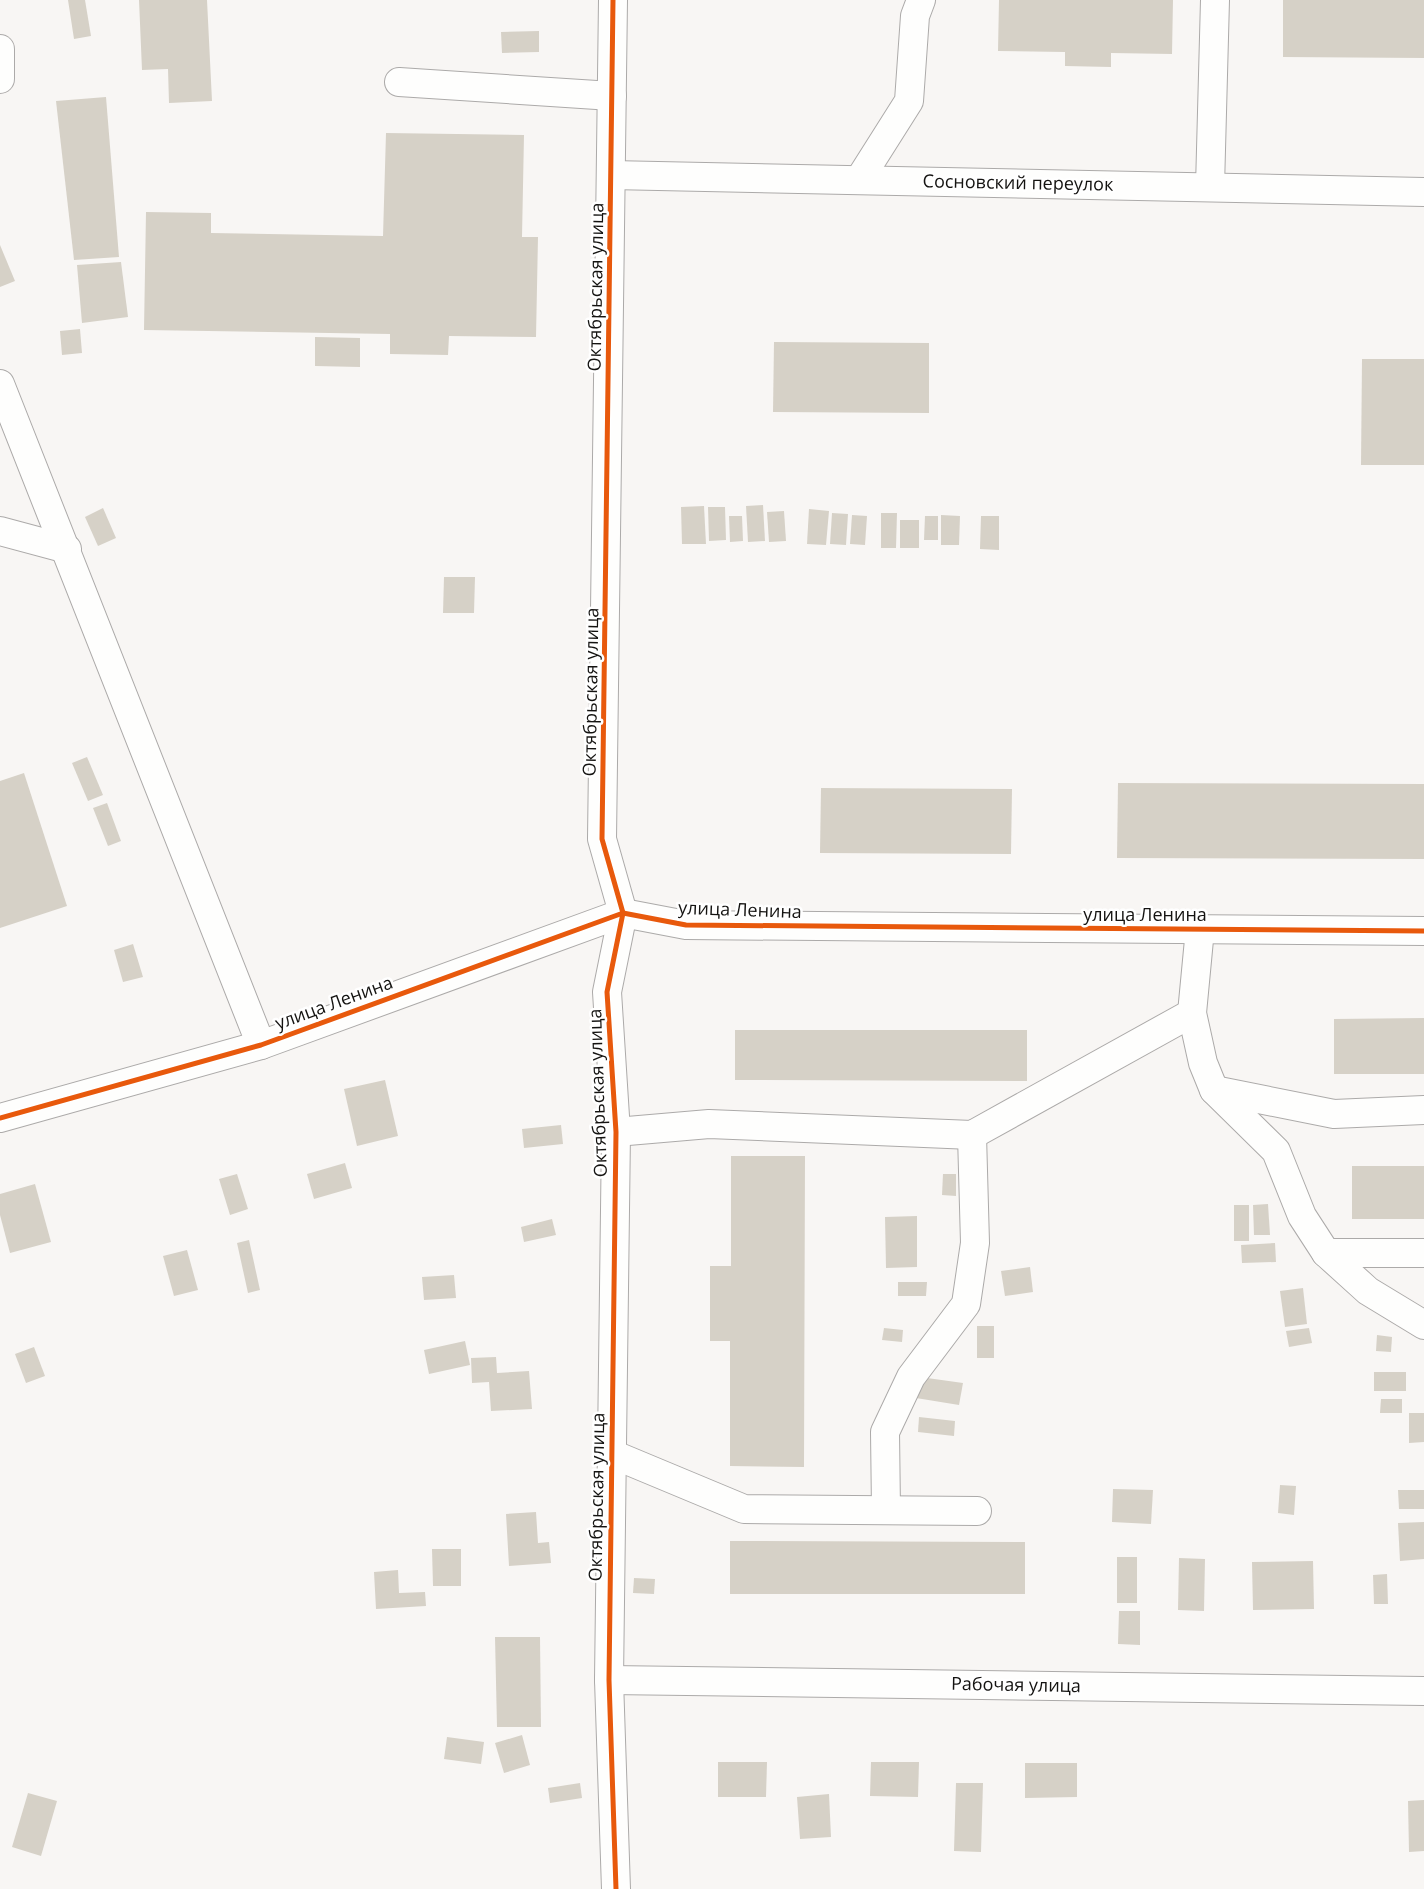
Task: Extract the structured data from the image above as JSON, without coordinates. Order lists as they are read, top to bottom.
{
  "streets": {
    "street": [
      "Сосновский переулок",
      "Октябрьская улица",
      "улица Ленина",
      "Рабочая улица"
    ]
  },
  "crossings": [
    ["Сосновский переулок", "Октябрьская улица"],
    ["Октябрьская улица", "улица Ленина"],
    ["Октябрьская улица", "Рабочая улица"]
  ]
}
